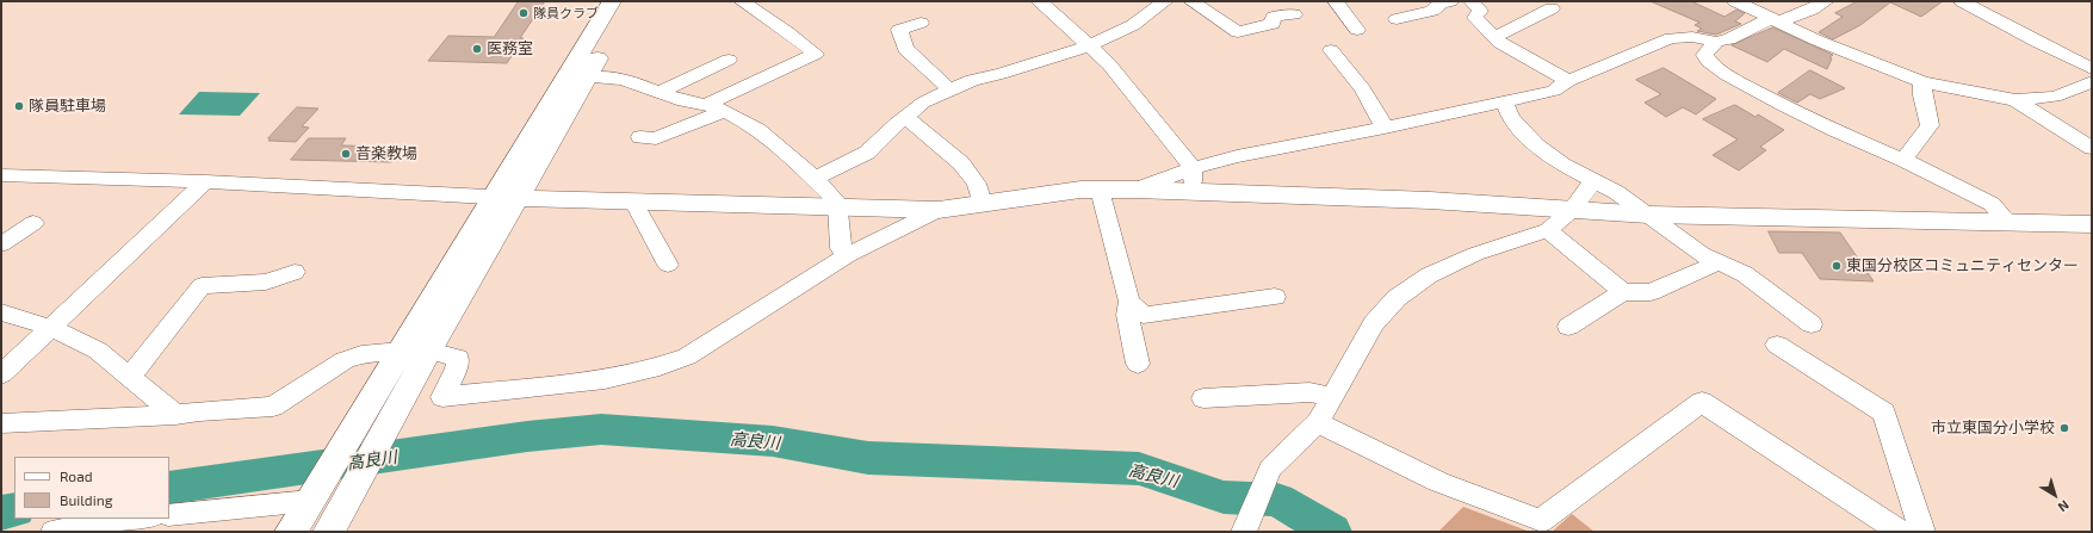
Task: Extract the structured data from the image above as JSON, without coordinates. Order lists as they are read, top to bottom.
{
  "water": ["高良川"],
  "places": [
    "隊員クラブ",
    "医務室",
    "隊員駐車場",
    "音楽教場",
    "東国分校区コミュニティセンター",
    "市立東国分小学校"
  ],
  "legend": ["Road", "Building"],
  "north": "bottom right"
}
